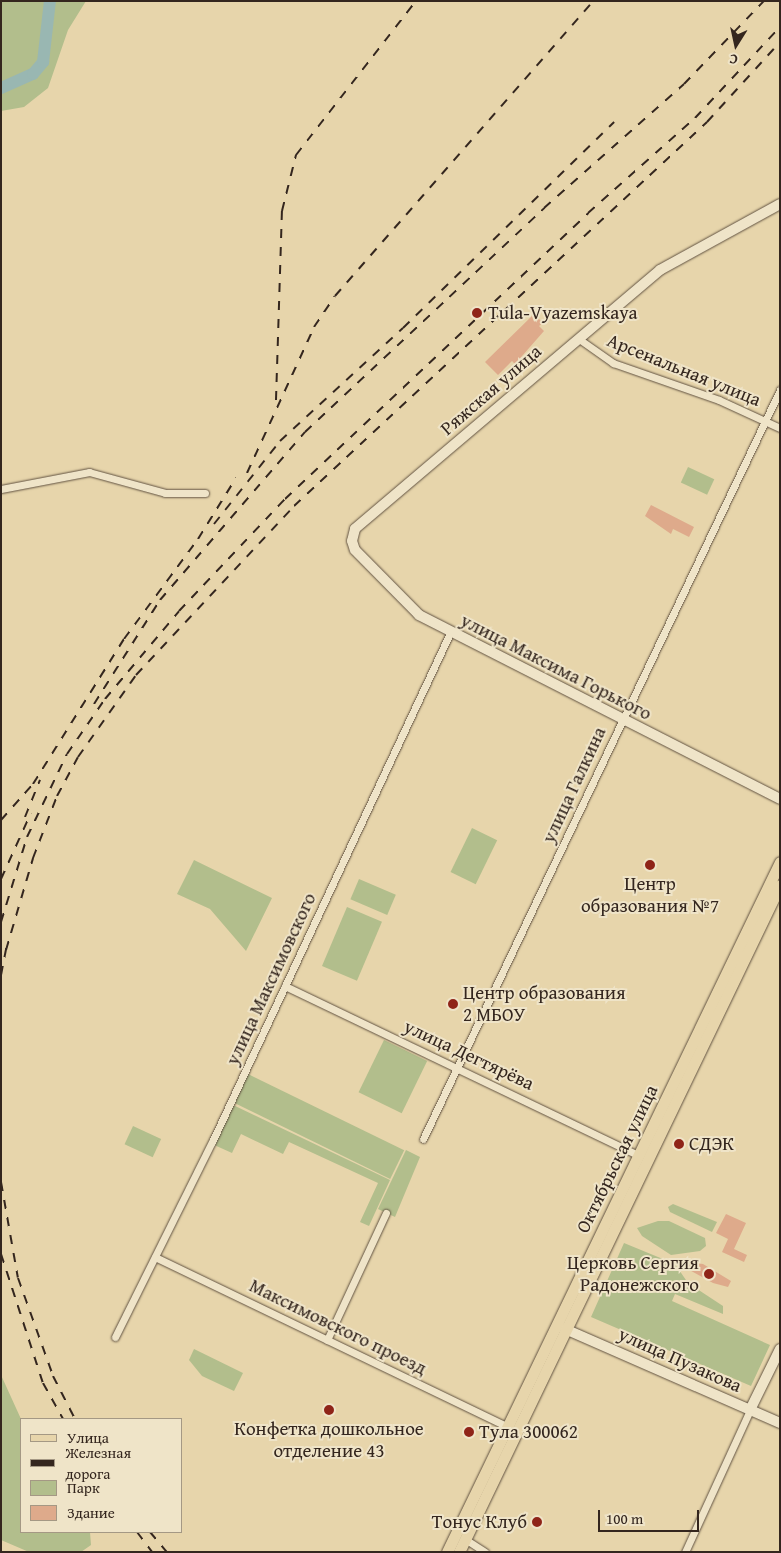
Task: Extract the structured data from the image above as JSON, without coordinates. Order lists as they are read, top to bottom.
{
  "streets": {
    "main road": ["Октябрьская улица"],
    "street": [
      "Арсенальная улица",
      "Ряжская улица",
      "улица Максима Горького",
      "улица Галкина",
      "улица Максимовского",
      "улица Дегтярёва",
      "Максимовского проезд",
      "улица Пузакова"
    ]
  },
  "crossings": [
    ["Арсенальная улица", "Ряжская улица"],
    ["Арсенальная улица", "улица Галкина"],
    ["Ряжская улица", "улица Максима Горького"],
    ["улица Максима Горького", "улица Галкина"],
    ["улица Максима Горького", "улица Максимовского"],
    ["улица Галкина", "улица Дегтярёва"],
    ["улица Максимовского", "улица Дегтярёва"],
    ["улица Максимовского", "Максимовского проезд"],
    ["улица Дегтярёва", "Октябрьская улица"],
    ["Октябрьская улица", "Максимовского проезд"],
    ["Октябрьская улица", "улица Пузакова"]
  ],
  "places": [
    "Tula-Vyazemskaya",
    "Центр образования №7",
    "Центр образования 2 МБОУ",
    "СДЭК",
    "Церковь Сергия Радонежского",
    "Конфетка дошкольное отделение 43",
    "Тула 300062",
    "Тонус Клуб"
  ],
  "legend": [
    "Улица",
    "Железная дорога",
    "Парк",
    "Здание"
  ],
  "scale_bar": "100 m",
  "north": "bottom"
}
